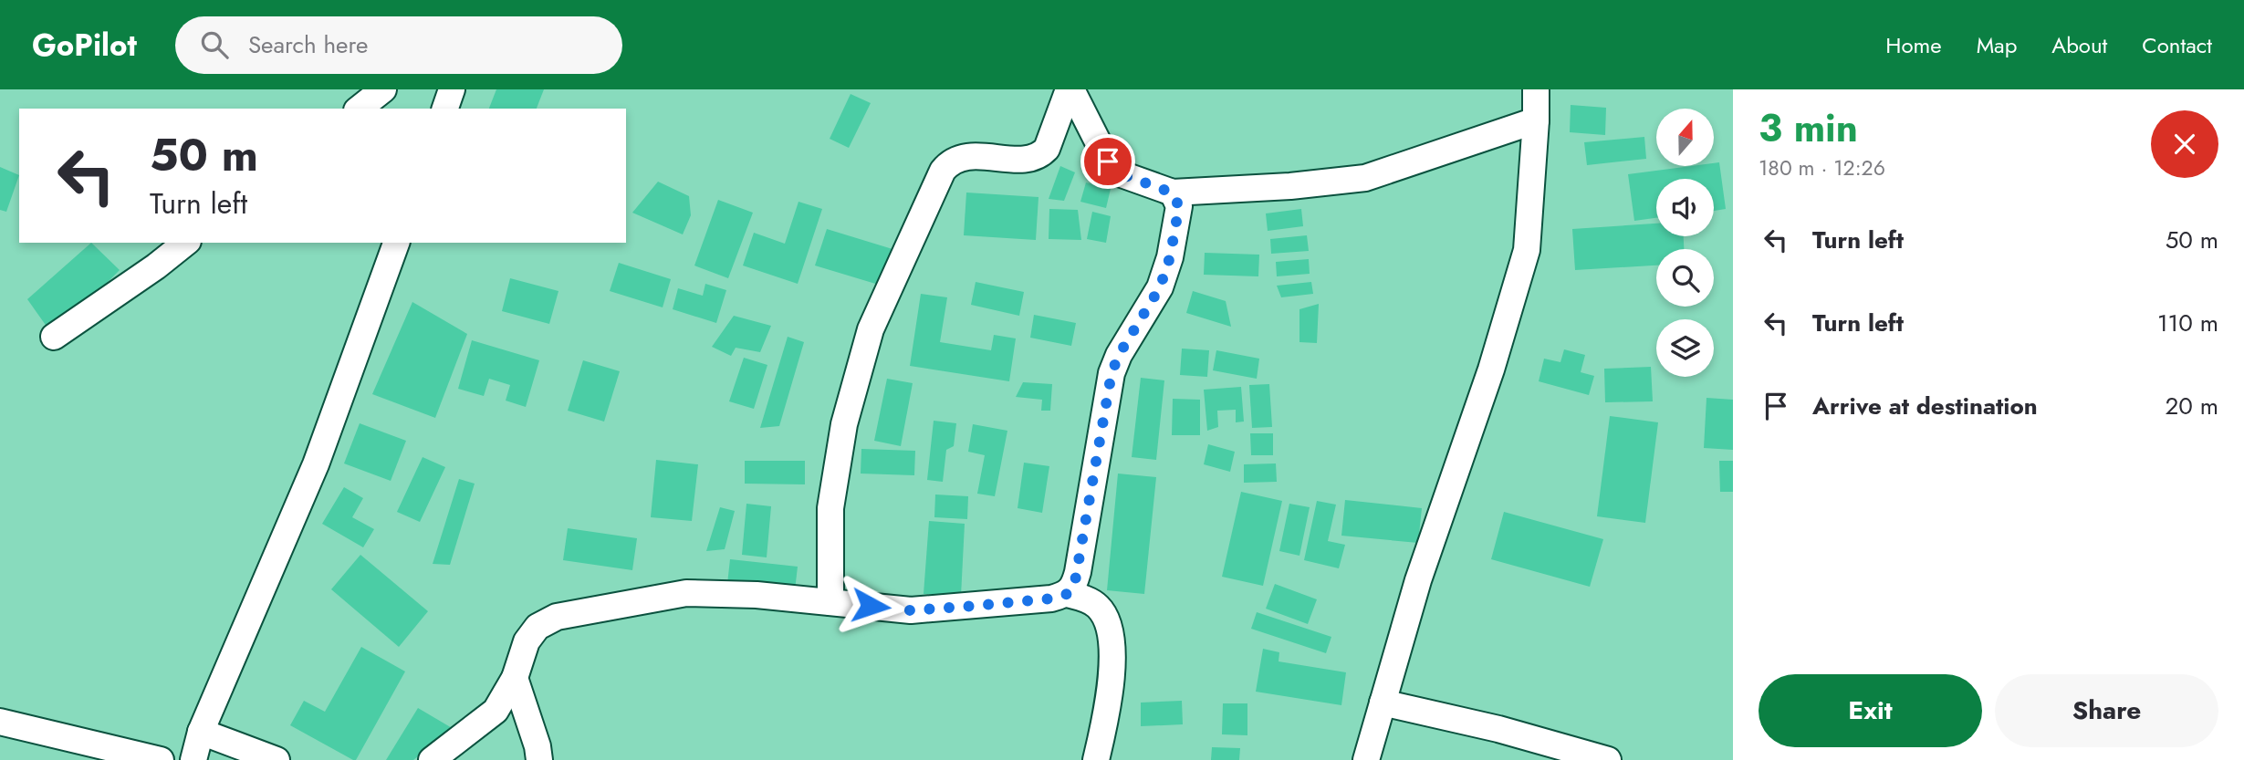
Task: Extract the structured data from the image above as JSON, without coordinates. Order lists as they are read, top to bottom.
{
  "north": "top",
  "page": {
    "header": "GoPilot",
    "search": "Search here",
    "nav": [
      "Home",
      "Map",
      "About",
      "Contact"
    ],
    "heading": ["3 min", "180 m · 12:26"],
    "turn": ["50 m", "Turn left"],
    "list": [
      {
        "name": "Turn left",
        "value": "50 m"
      },
      {
        "name": "Turn left",
        "value": "110 m"
      },
      {
        "name": "Arrive at destination",
        "value": "20 m"
      }
    ],
    "buttons": ["Exit", "Share"]
  }
}
